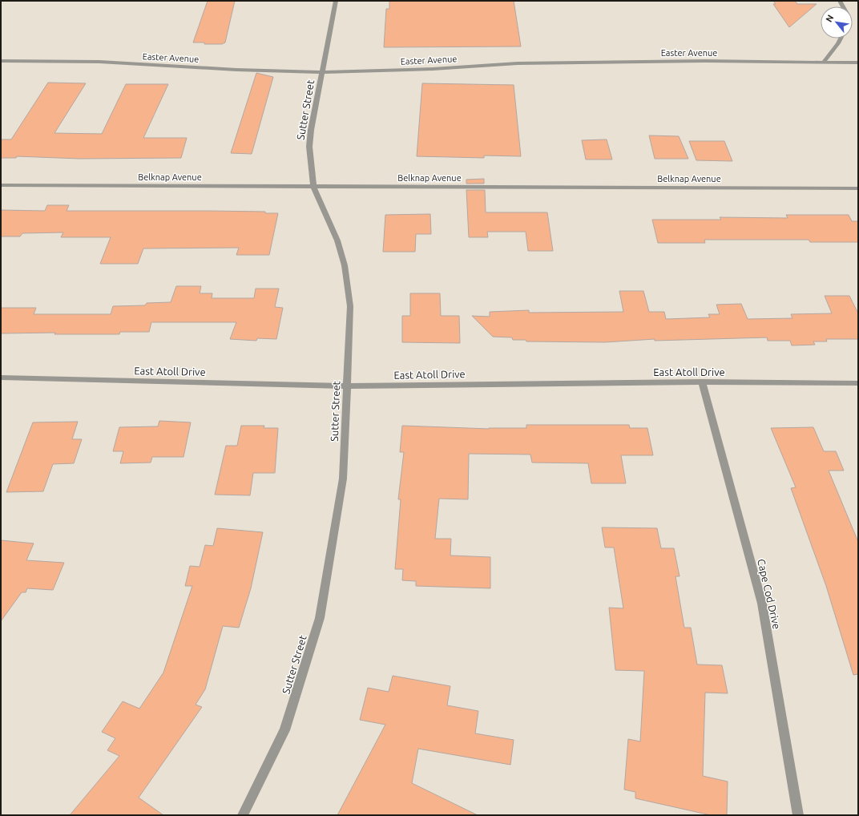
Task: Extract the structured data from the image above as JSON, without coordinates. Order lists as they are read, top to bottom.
{
  "streets": {
    "street": [
      "Easter Avenue",
      "Sutter Street",
      "Belknap Avenue",
      "East Atoll Drive",
      "Cape Cod Drive"
    ]
  },
  "crossings": [
    ["Easter Avenue", "Sutter Street"],
    ["Sutter Street", "Belknap Avenue"],
    ["Sutter Street", "East Atoll Drive"],
    ["East Atoll Drive", "Cape Cod Drive"]
  ],
  "north": "top left"
}
